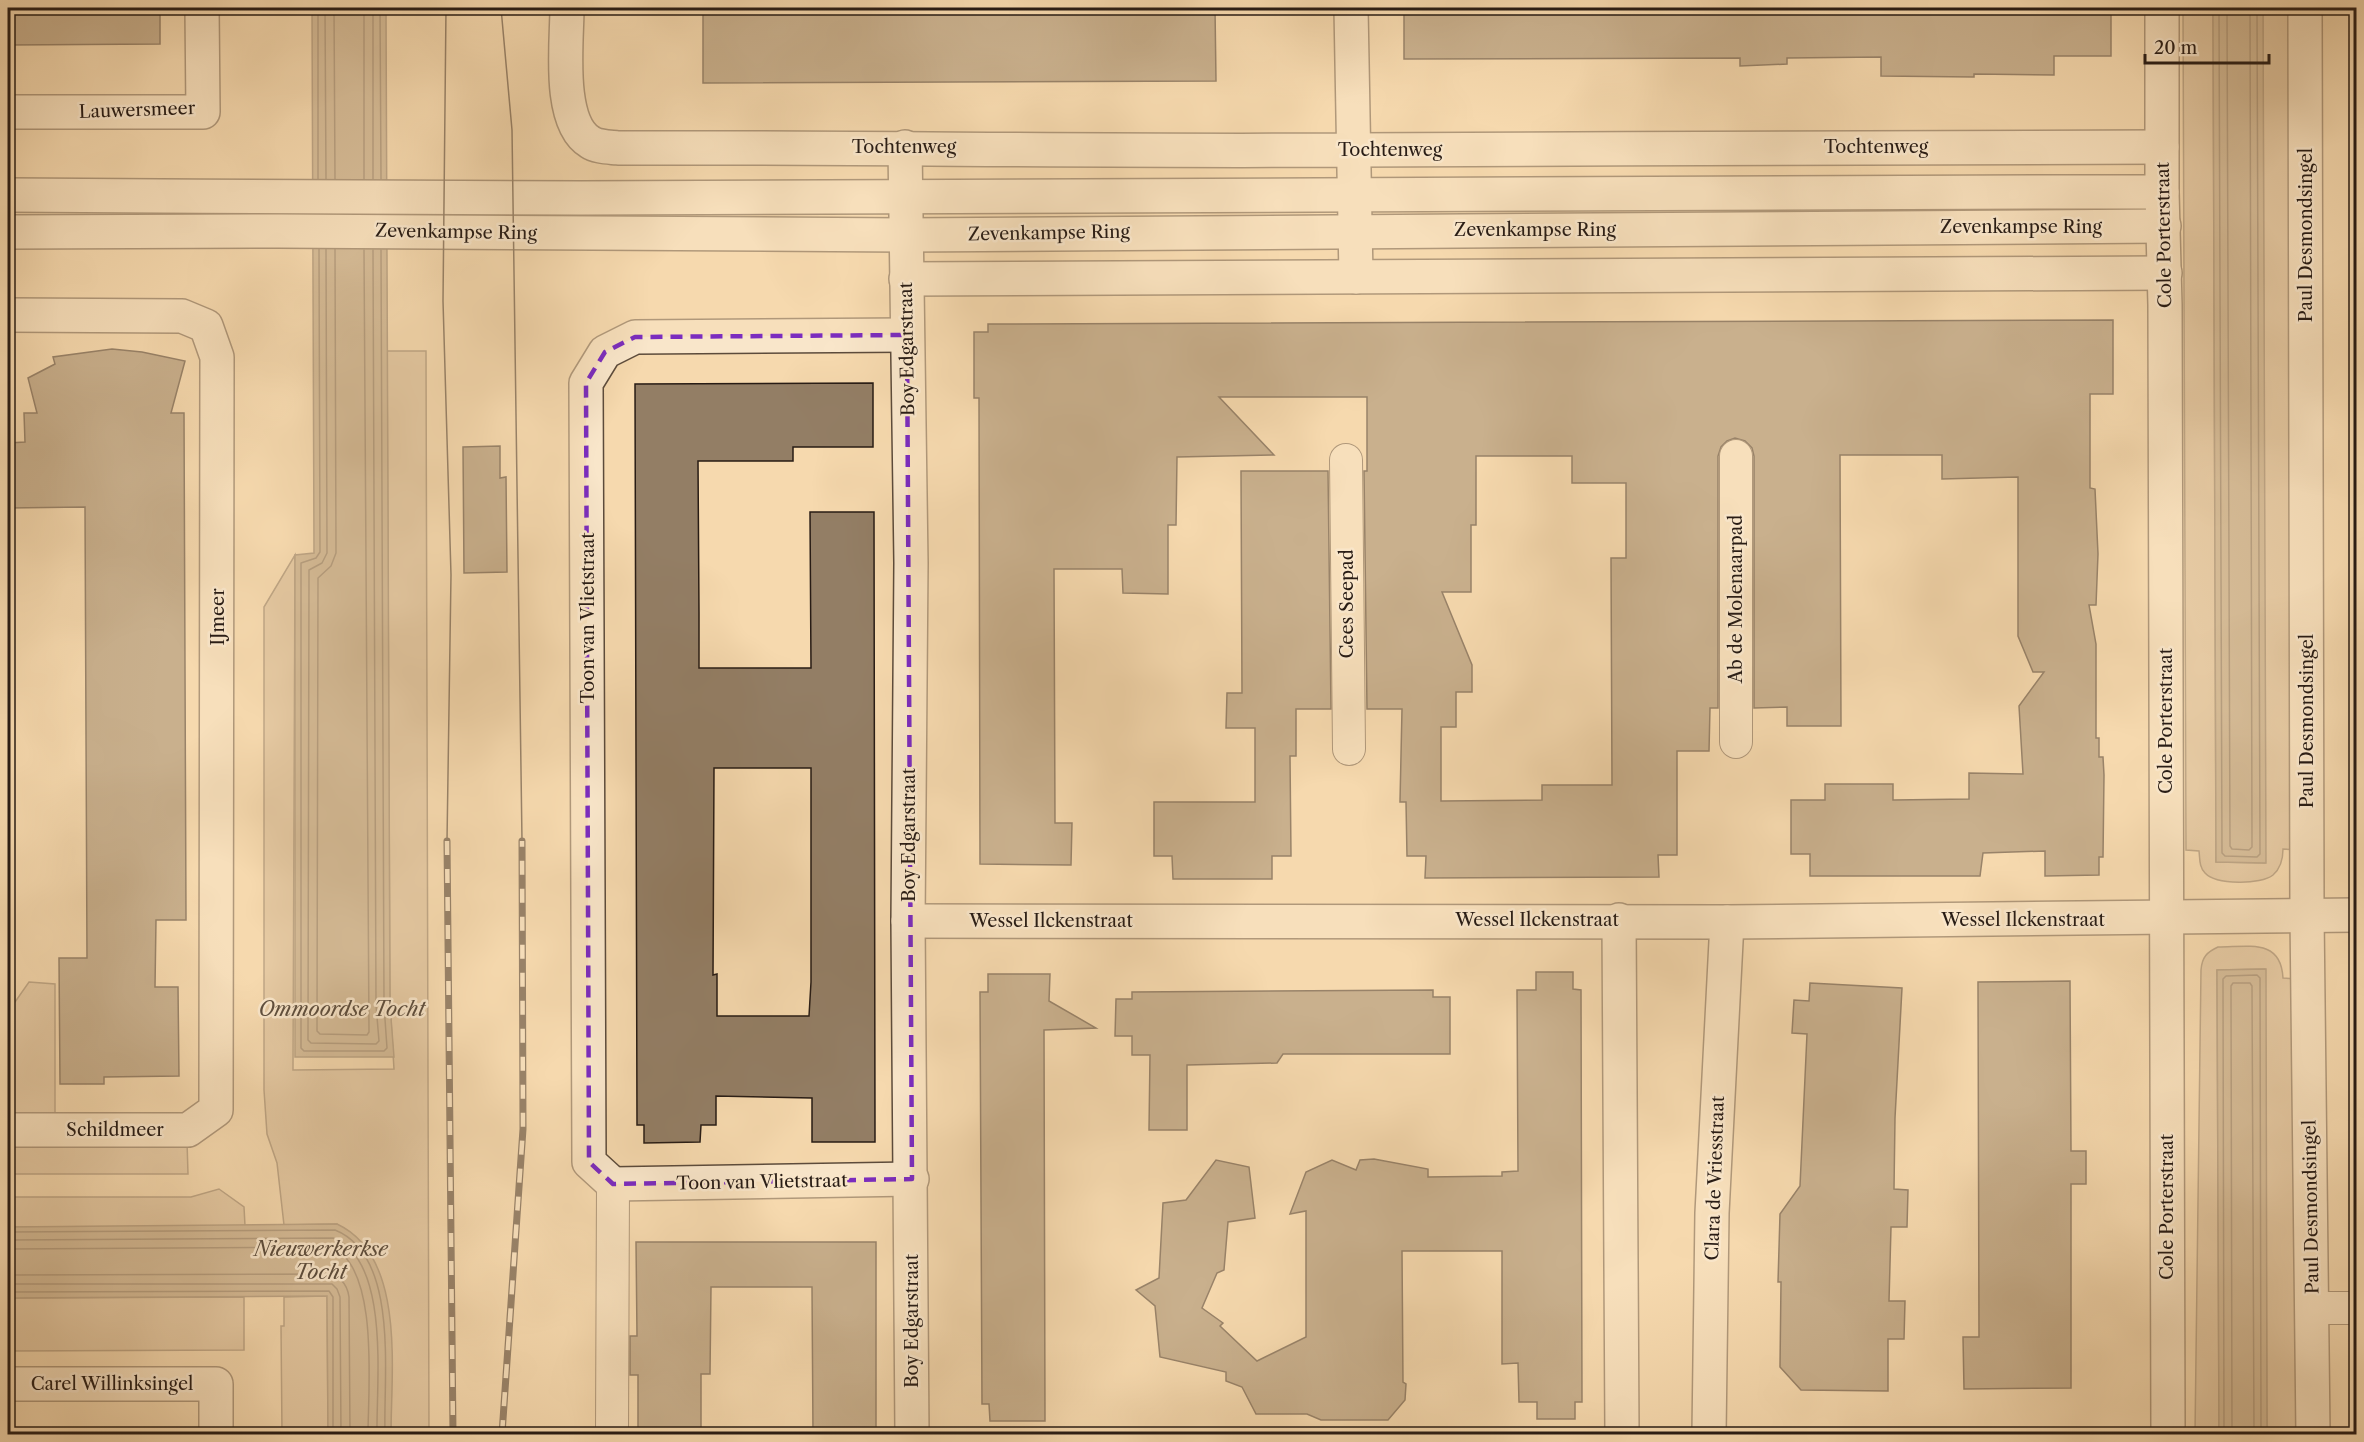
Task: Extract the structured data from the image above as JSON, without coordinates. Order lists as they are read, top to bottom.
{
  "streets": {
    "street": [
      "Lauwersmeer",
      "Tochtenweg",
      "Zevenkampse Ring",
      "Cole Porterstraat",
      "Paul Desmondsingel",
      "Boy Edgarstraat",
      "Ab de Molenaarpad",
      "Cees Seepad",
      "IJmeer",
      "Toon van Vlietstraat",
      "Wessel Ilckenstraat",
      "Schildmeer",
      "Clara de Vriesstraat",
      "Carel Willinksingel"
    ]
  },
  "crossings": [
    ["Tochtenweg", "Cole Porterstraat"],
    ["Zevenkampse Ring", "Cole Porterstraat"],
    ["Zevenkampse Ring", "Boy Edgarstraat"],
    ["Cole Porterstraat", "Wessel Ilckenstraat"],
    ["Paul Desmondsingel", "Wessel Ilckenstraat"],
    ["Boy Edgarstraat", "Toon van Vlietstraat"],
    ["Boy Edgarstraat", "Wessel Ilckenstraat"],
    ["IJmeer", "Schildmeer"],
    ["Wessel Ilckenstraat", "Clara de Vriesstraat"]
  ],
  "water": ["Ommoordse Tocht", "Nieuwerkerkse Tocht"],
  "scale_bar": "20 m"
}
